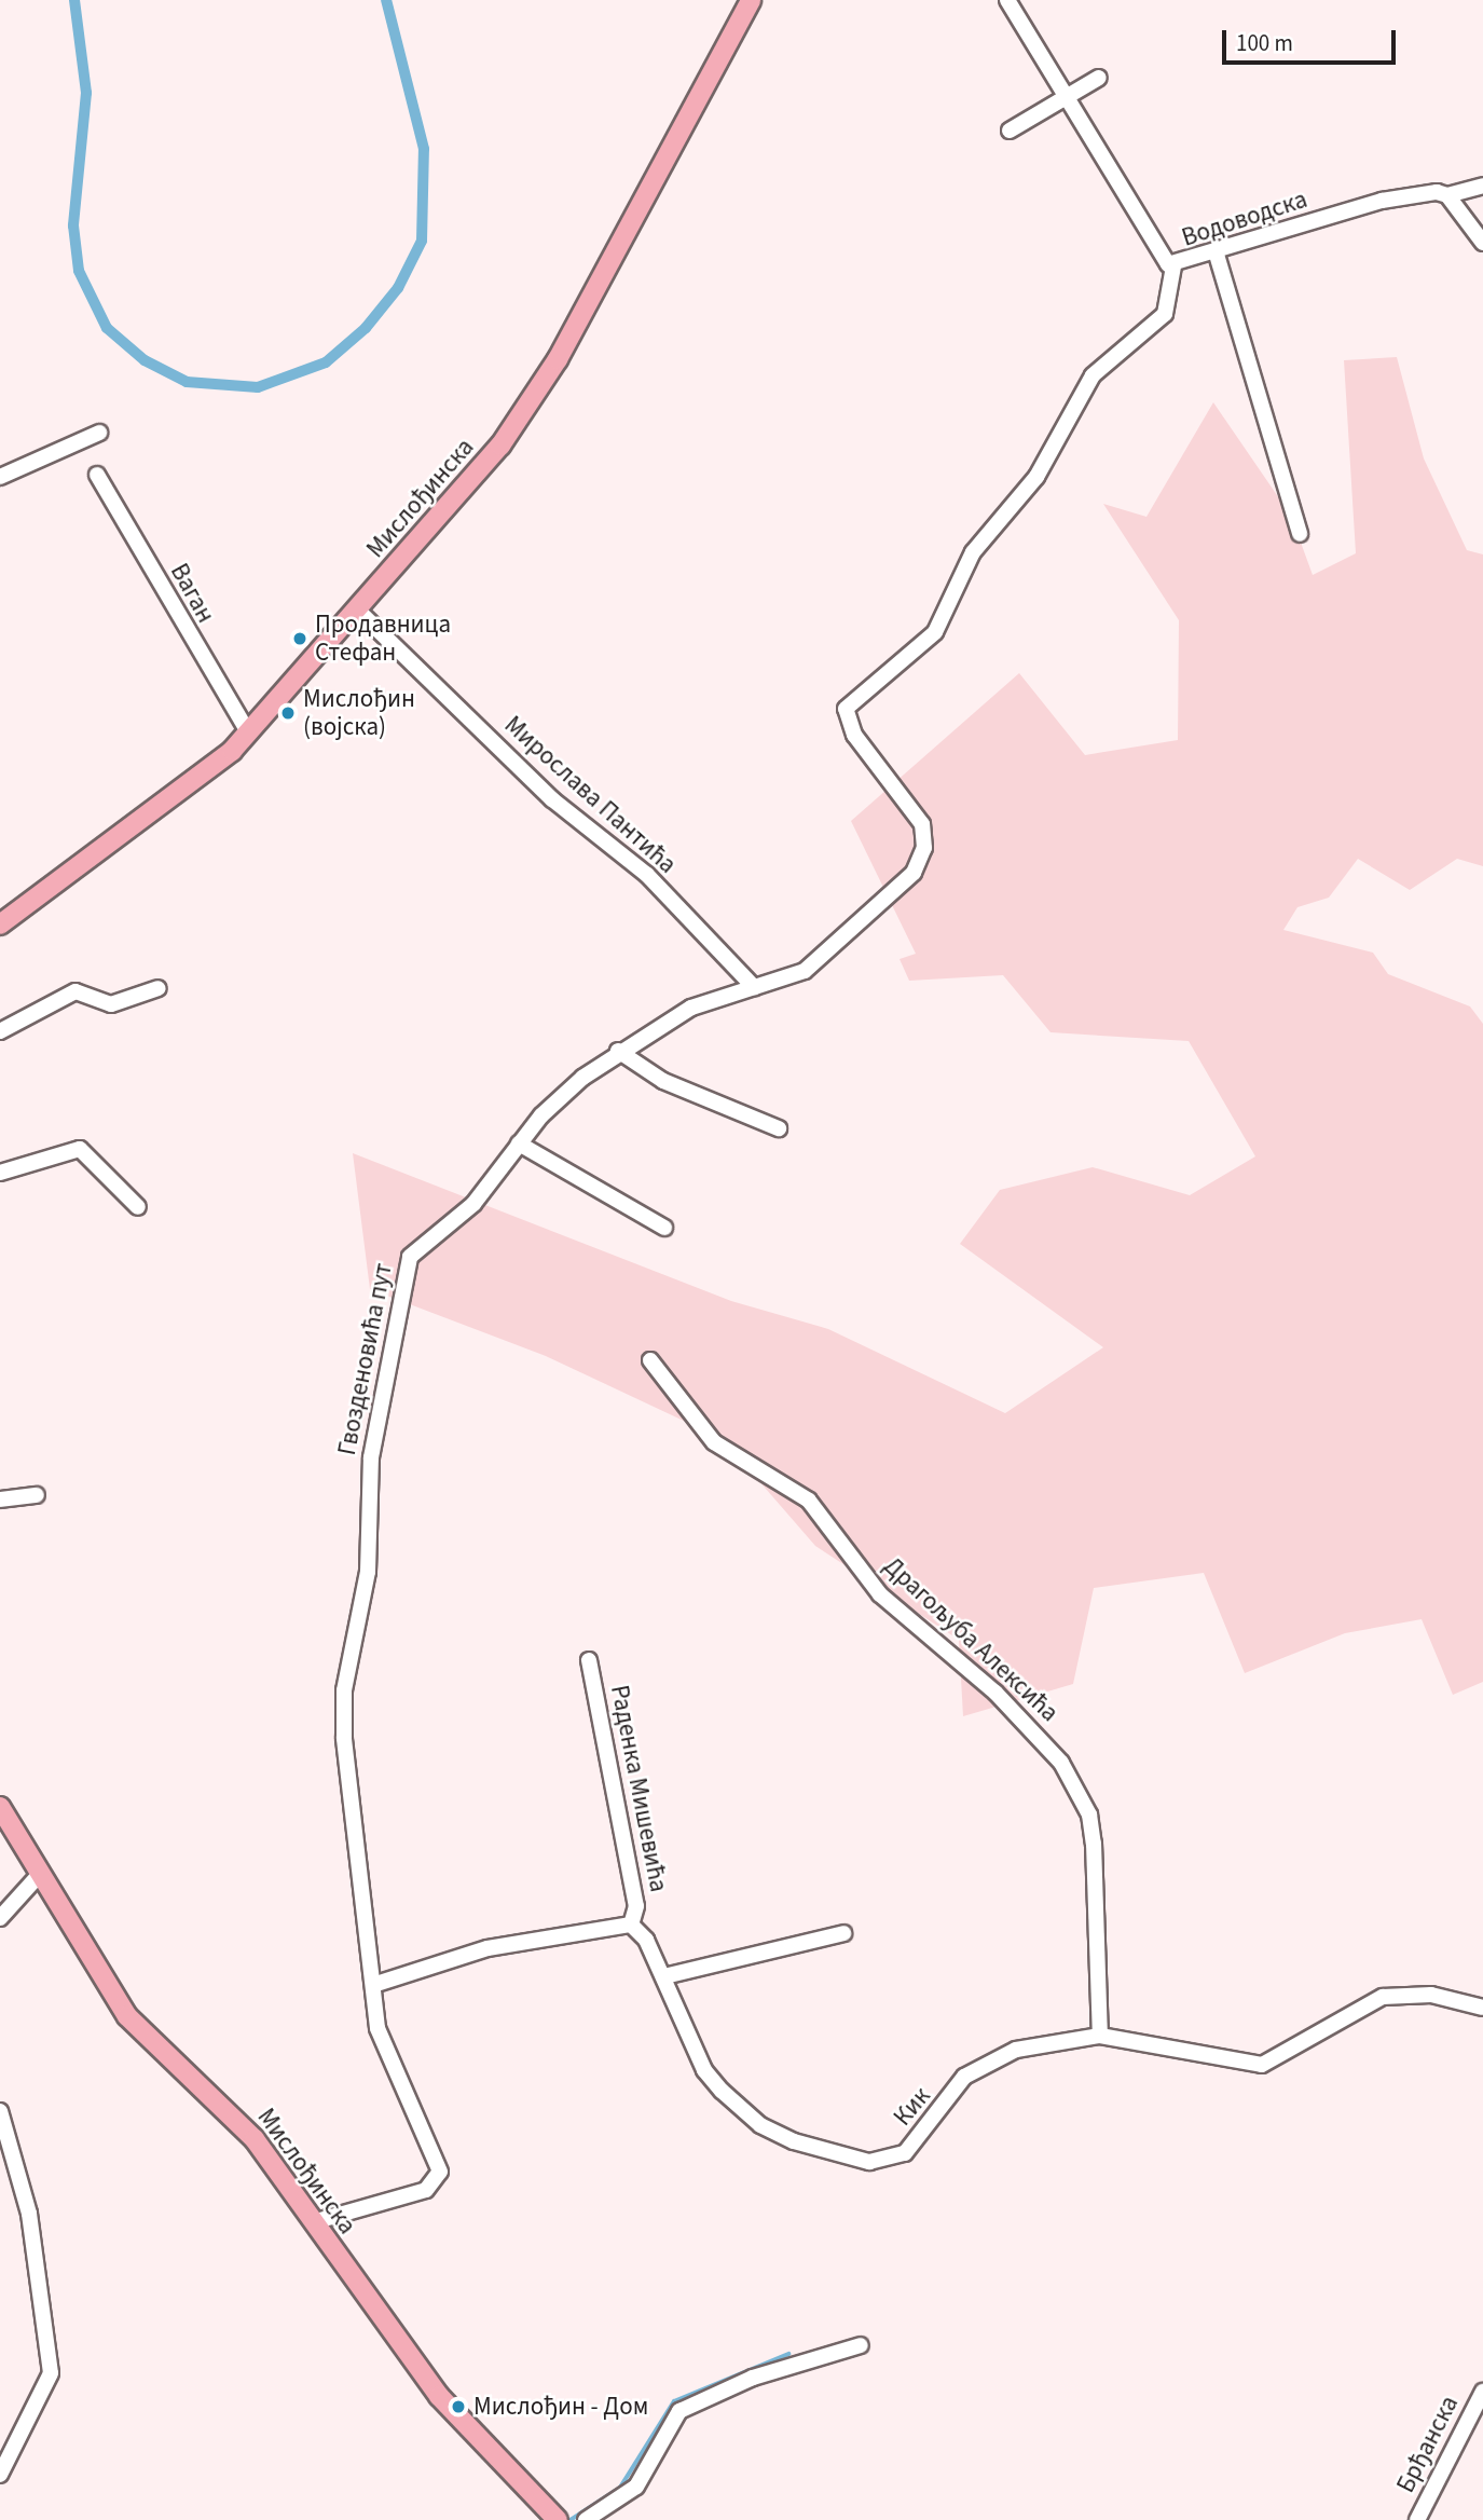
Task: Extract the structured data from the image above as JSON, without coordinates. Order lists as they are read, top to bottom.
{
  "streets": {
    "main road": ["Мислођинска"],
    "street": [
      "Водоводска",
      "Ваган",
      "Мирослава Пантића",
      "Гвозденовића пут",
      "Драгољуба Алексића",
      "Раденка Мишевића",
      "Кик",
      "Брђанска"
    ]
  },
  "crossings": [
    ["Водоводска", "Гвозденовића пут"],
    ["Мислођинска", "Ваган"],
    ["Мислођинска", "Мирослава Пантића"],
    ["Мислођинска", "Гвозденовића пут"],
    ["Мирослава Пантића", "Гвозденовића пут"],
    ["Драгољуба Алексића", "Кик"],
    ["Раденка Мишевића", "Кик"]
  ],
  "places": ["Продавница Стефан", "Мислођин (војска)", "Мислођин - Дом"],
  "scale_bar": "100 m"
}
